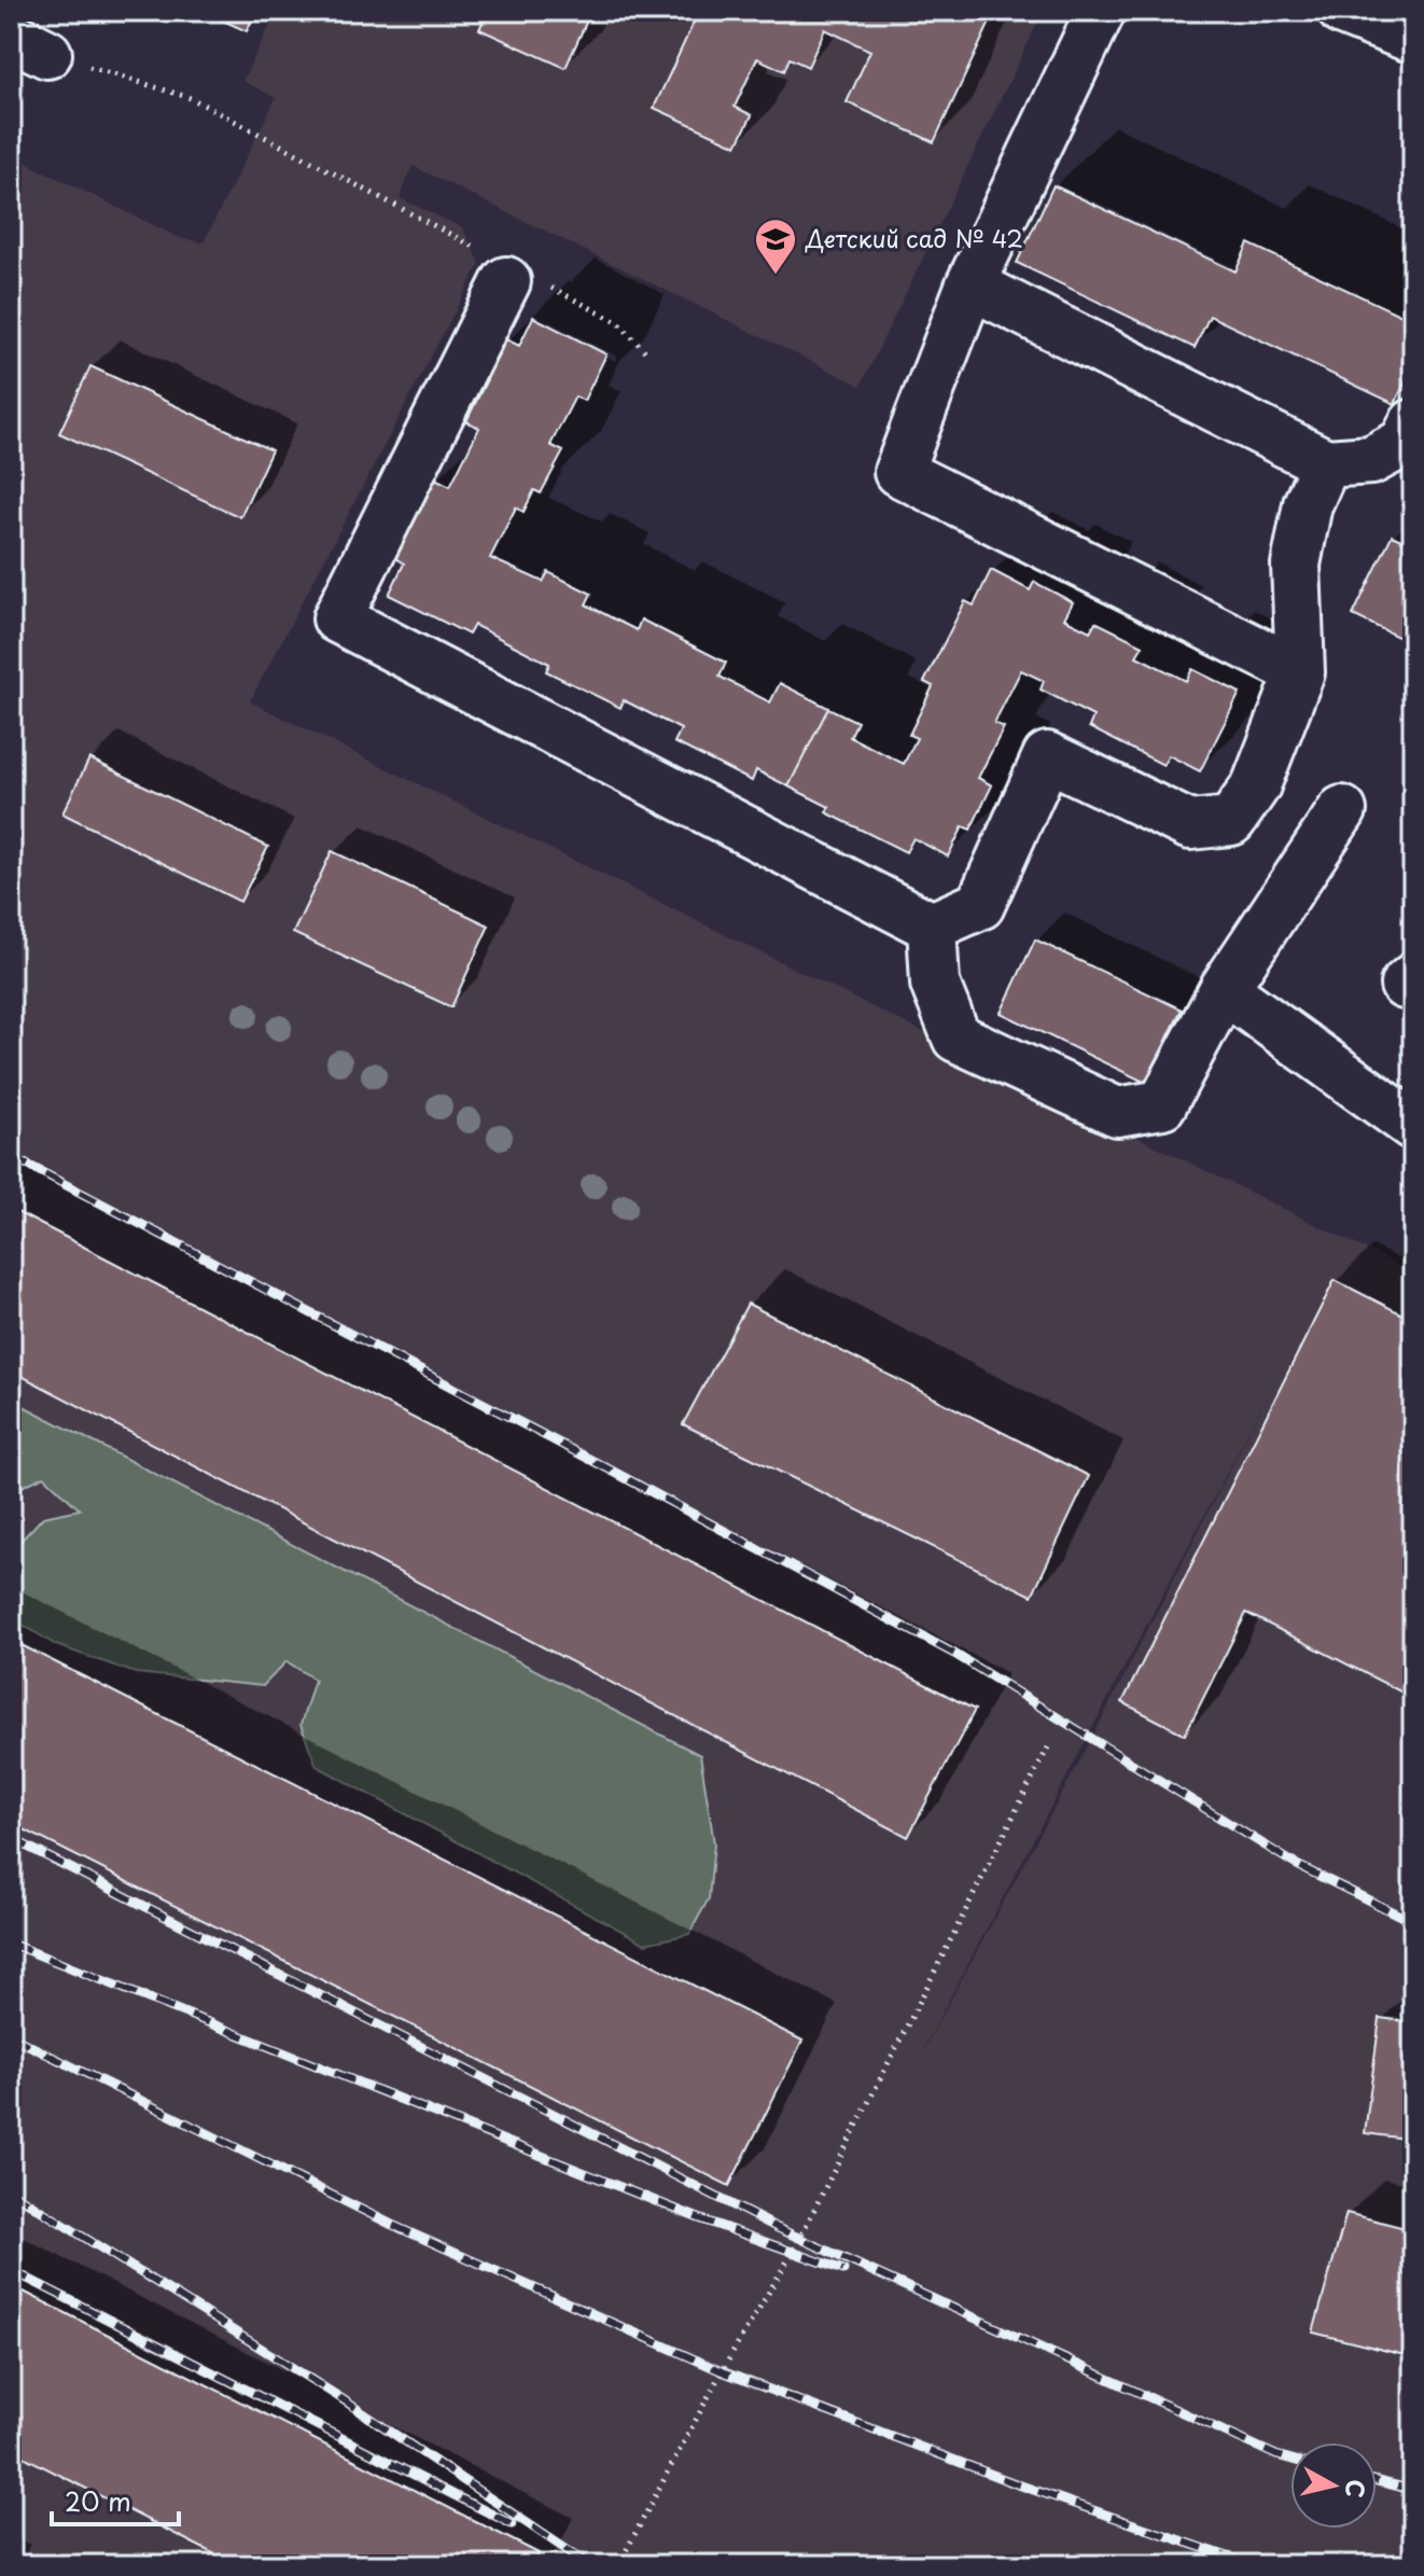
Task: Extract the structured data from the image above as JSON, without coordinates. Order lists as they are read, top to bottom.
{
  "places": {
    "school or university": ["Детский сад № 42"]
  },
  "scale_bar": "20 m",
  "north": "right"
}
